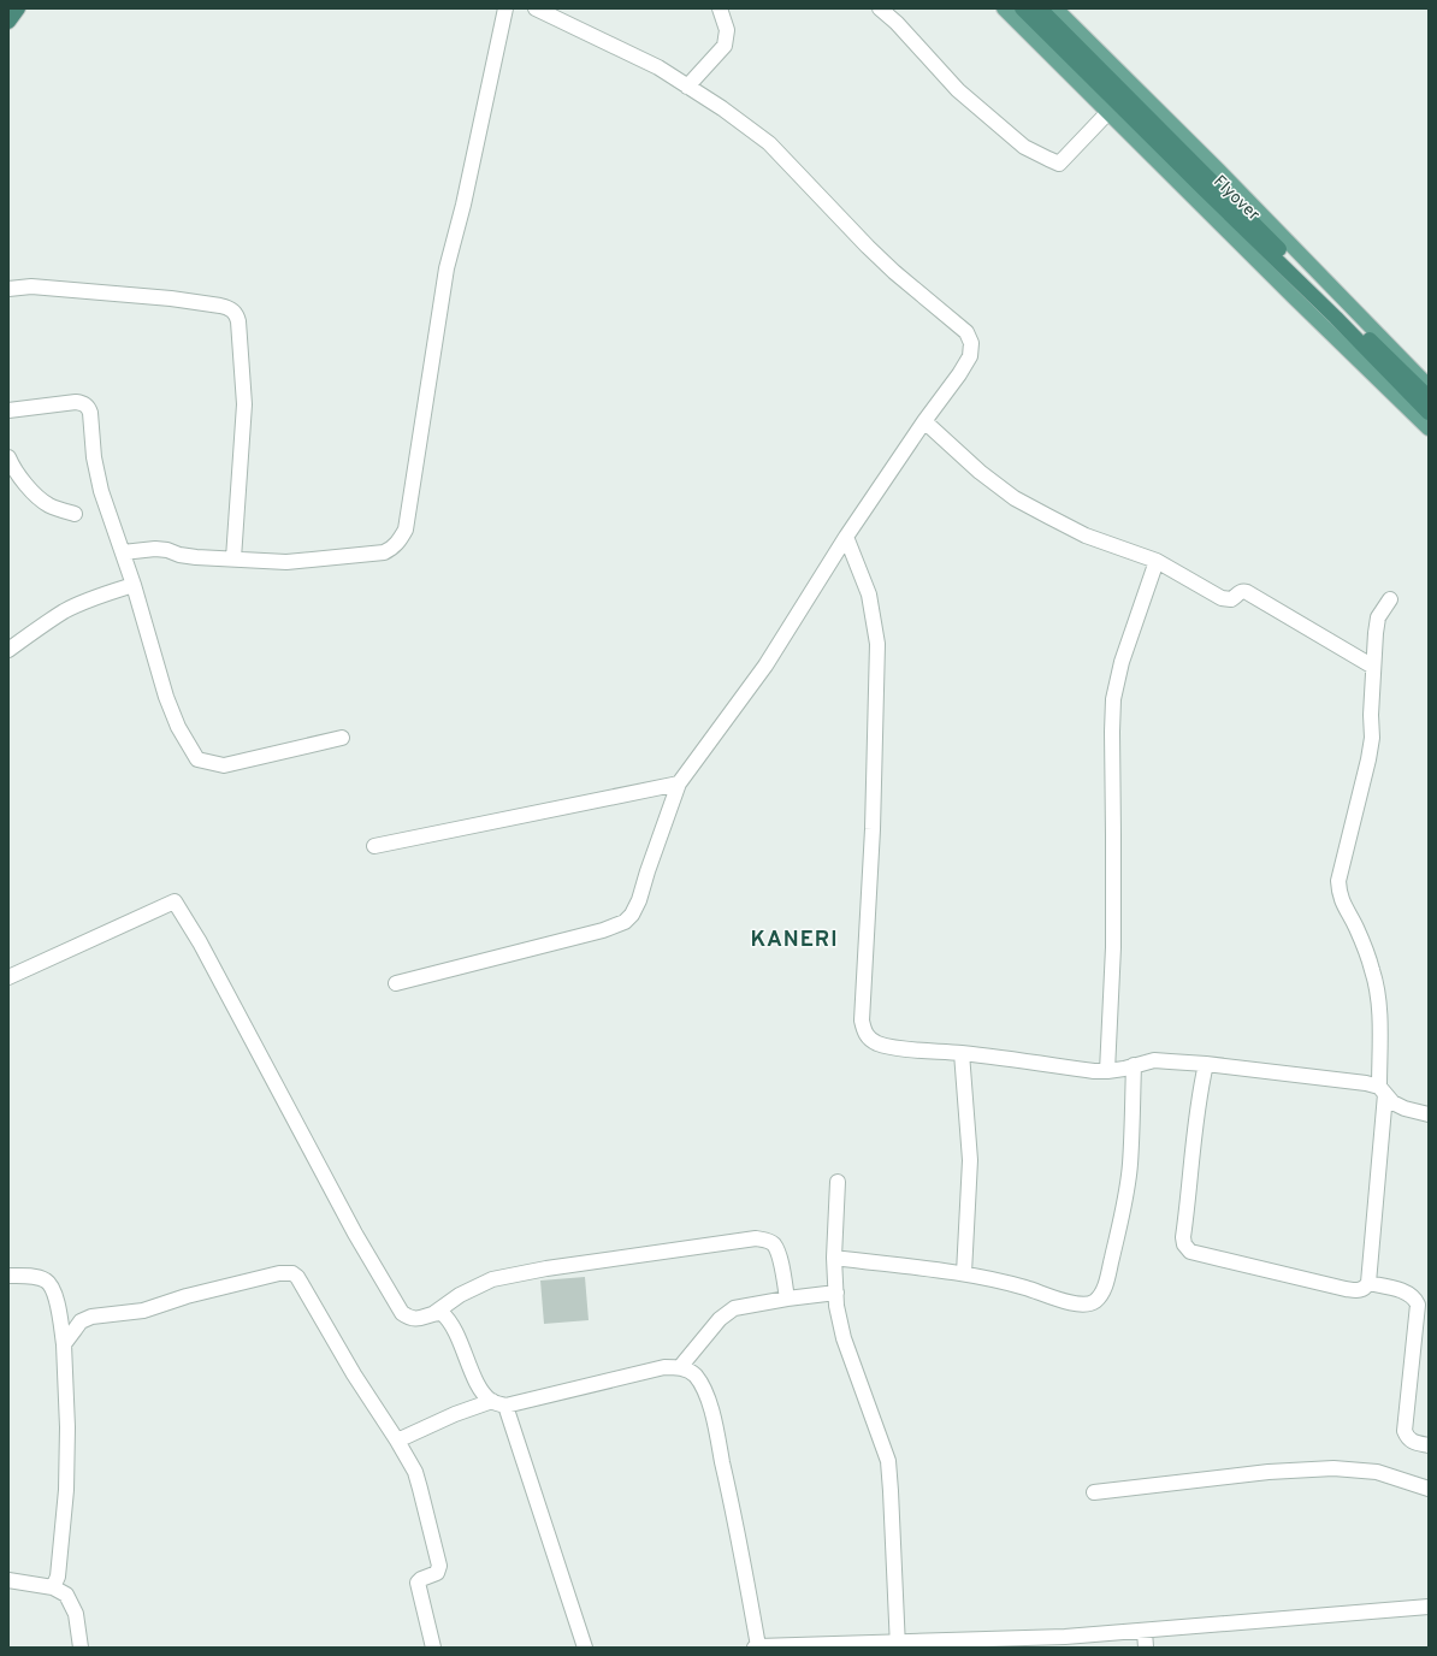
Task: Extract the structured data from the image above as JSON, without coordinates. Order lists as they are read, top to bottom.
{
  "streets": {
    "highway": ["Flyover"]
  },
  "districts": ["KANERI"]
}
